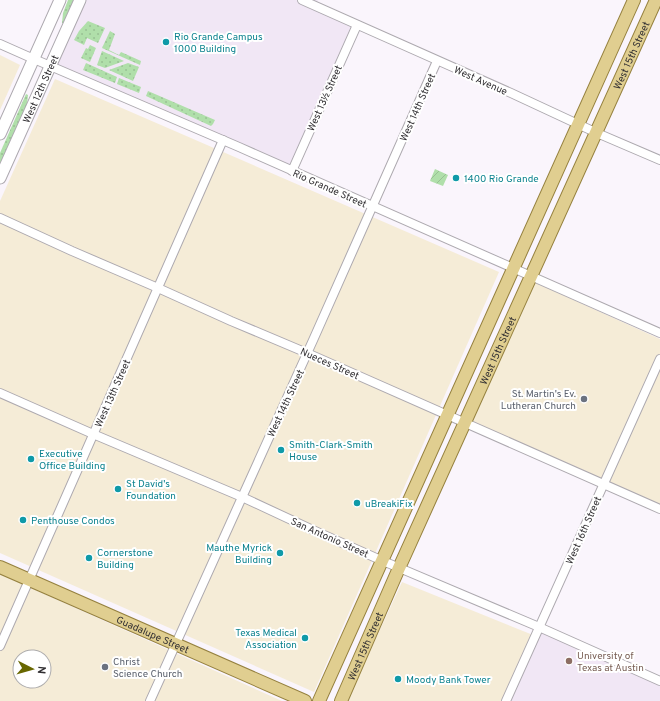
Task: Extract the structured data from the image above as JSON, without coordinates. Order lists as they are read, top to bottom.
{
  "streets": {
    "main road": ["West 15th Street", "West 12th Street", "Guadalupe Street"],
    "street": [
      "West Avenue",
      "West 13½ Street",
      "West 14th Street",
      "Rio Grande Street",
      "Nueces Street",
      "West 13th Street",
      "West 16th Street",
      "San Antonio Street"
    ]
  },
  "crossings": [
    ["West 15th Street", "West Avenue"],
    ["West 15th Street", "Rio Grande Street"],
    ["West 15th Street", "Nueces Street"],
    ["West 15th Street", "San Antonio Street"],
    ["West Avenue", "West 13½ Street"],
    ["West Avenue", "West 14th Street"],
    ["West 12th Street", "Rio Grande Street"],
    ["West 13½ Street", "Rio Grande Street"],
    ["West 14th Street", "Rio Grande Street"],
    ["West 14th Street", "Nueces Street"],
    ["West 14th Street", "San Antonio Street"],
    ["West 14th Street", "Guadalupe Street"],
    ["Rio Grande Street", "West 13th Street"],
    ["Nueces Street", "West 13th Street"],
    ["Nueces Street", "West 16th Street"],
    ["West 13th Street", "San Antonio Street"],
    ["West 13th Street", "Guadalupe Street"],
    ["West 16th Street", "San Antonio Street"]
  ],
  "places": [
    "Rio Grande Campus 1000 Building",
    "1400 Rio Grande",
    "St. Martin's Ev. Lutheran Church",
    "Smith-Clark-Smith House",
    "Executive Office Building",
    "St David's Foundation",
    "uBreakiFix",
    "Penthouse Condos",
    "Mauthe Myrick Building",
    "Cornerstone Building",
    "Texas Medical Association",
    "University of Texas at Austin",
    "Christ Science Church",
    "Moody Bank Tower"
  ],
  "north": "right"
}
